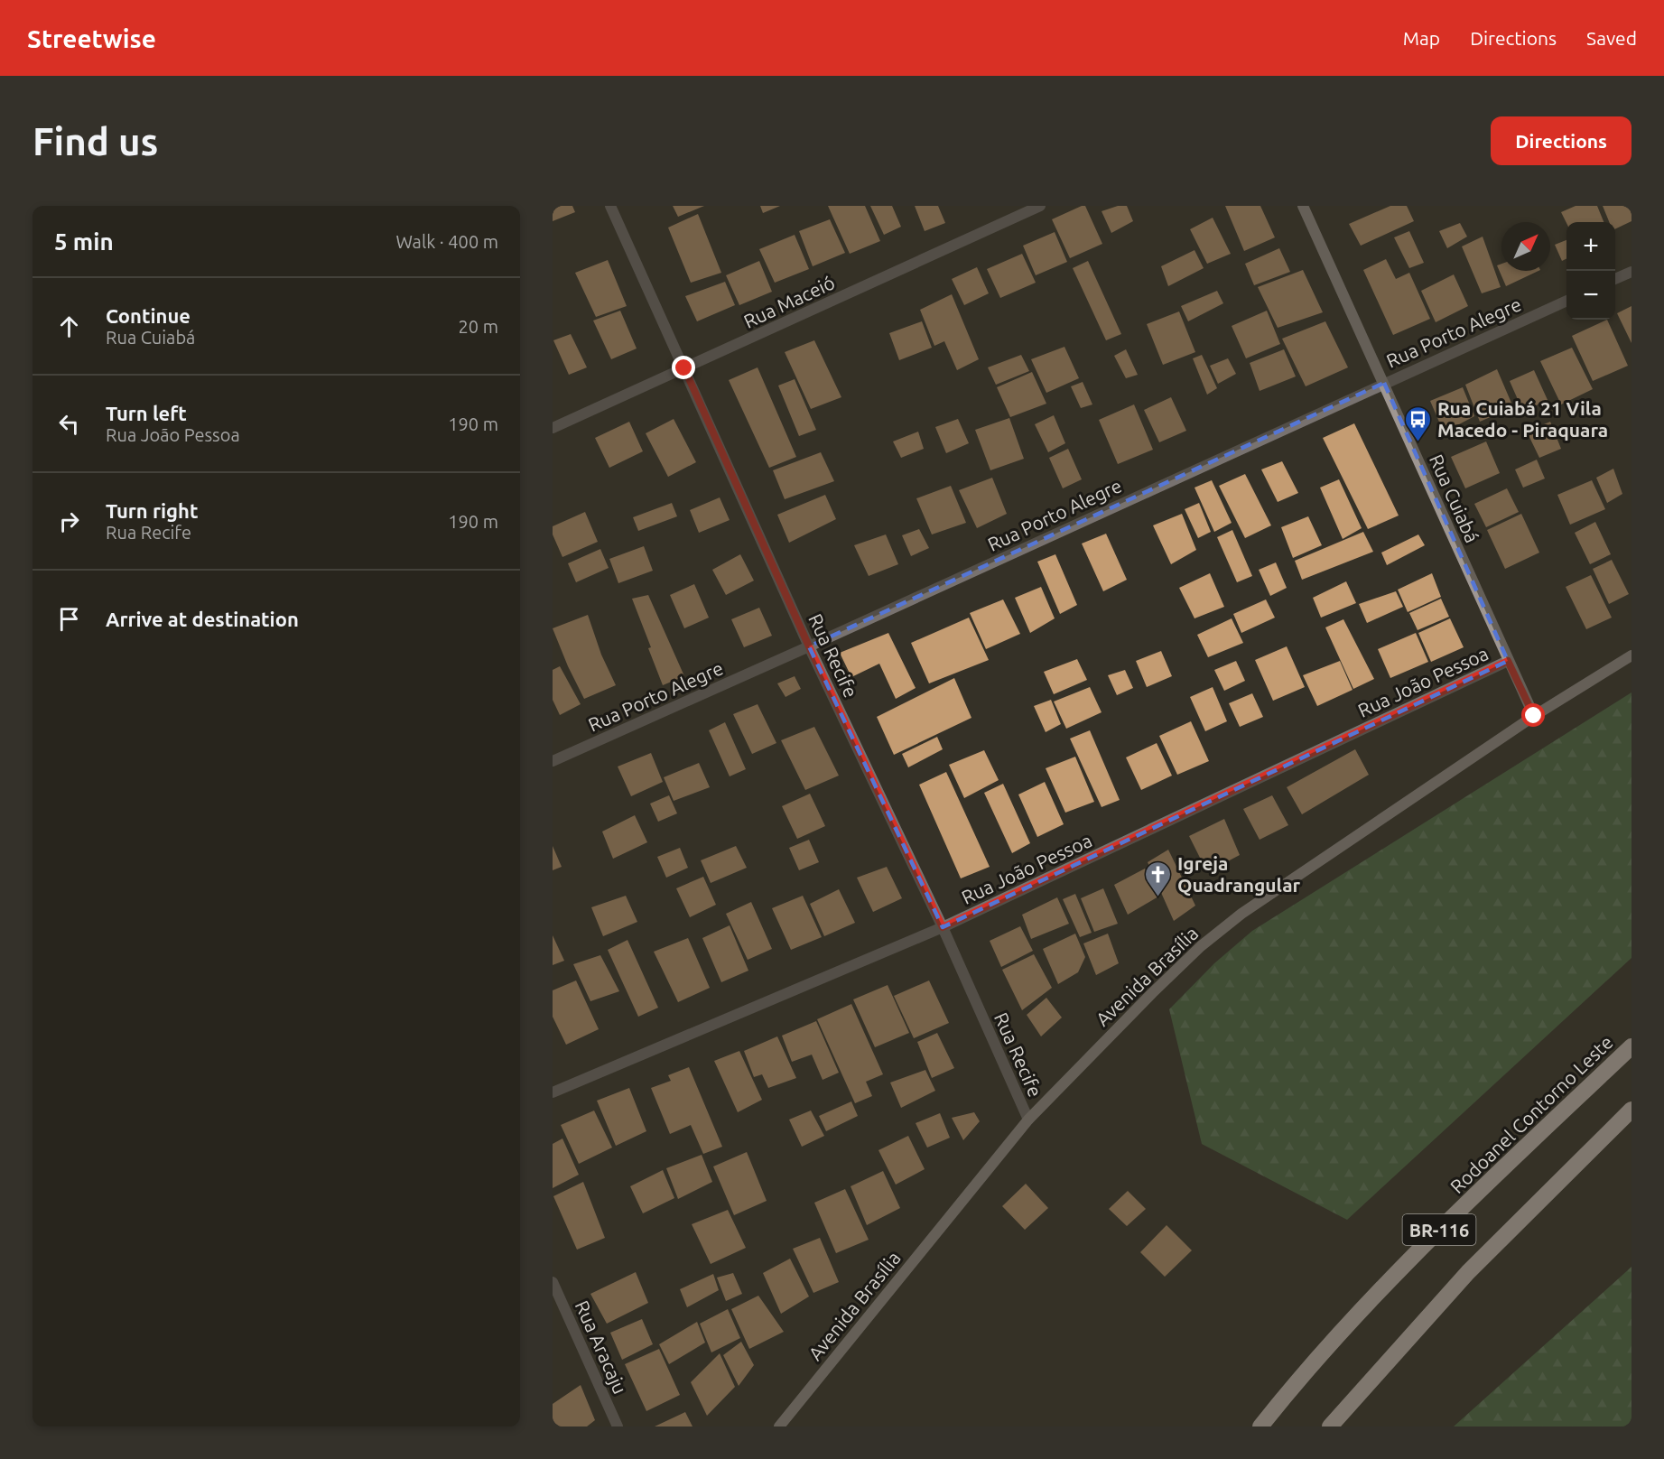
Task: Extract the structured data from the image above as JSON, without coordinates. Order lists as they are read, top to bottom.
{
  "streets": {
    "highway": ["Rodoanel Contorno Leste", "BR-116"],
    "street": [
      "Rua Maceió",
      "Rua Porto Alegre",
      "Rua Cuiabá",
      "Rua Recife",
      "Rua João Pessoa",
      "Avenida Brasília",
      "Rua Aracaju"
    ]
  },
  "crossings": [
    ["Rua Maceió", "Rua Recife"],
    ["Rua Porto Alegre", "Rua Cuiabá"],
    ["Rua Porto Alegre", "Rua Recife"],
    ["Rua Cuiabá", "Rua João Pessoa"],
    ["Rua Cuiabá", "Avenida Brasília"],
    ["Rua Recife", "Rua João Pessoa"],
    ["Rua Recife", "Avenida Brasília"]
  ],
  "places": {
    "bus stop": ["Rua Cuiabá 21 Vila Macedo - Piraquara"],
    "church": ["Igreja Quadrangular"]
  },
  "north": "top right",
  "page": {
    "header": "Streetwise",
    "nav": ["Map", "Directions", "Saved"],
    "buttons": "Directions",
    "title": "Find us",
    "heading": ["5 min", "Walk · 400 m"],
    "map_buttons": ["+", "−"],
    "list": [
      ["Continue", "Rua Cuiabá", "20 m"],
      ["Turn left", "Rua João Pessoa", "190 m"],
      ["Turn right", "Rua Recife", "190 m"],
      "Arrive at destination"
    ]
  }
}
